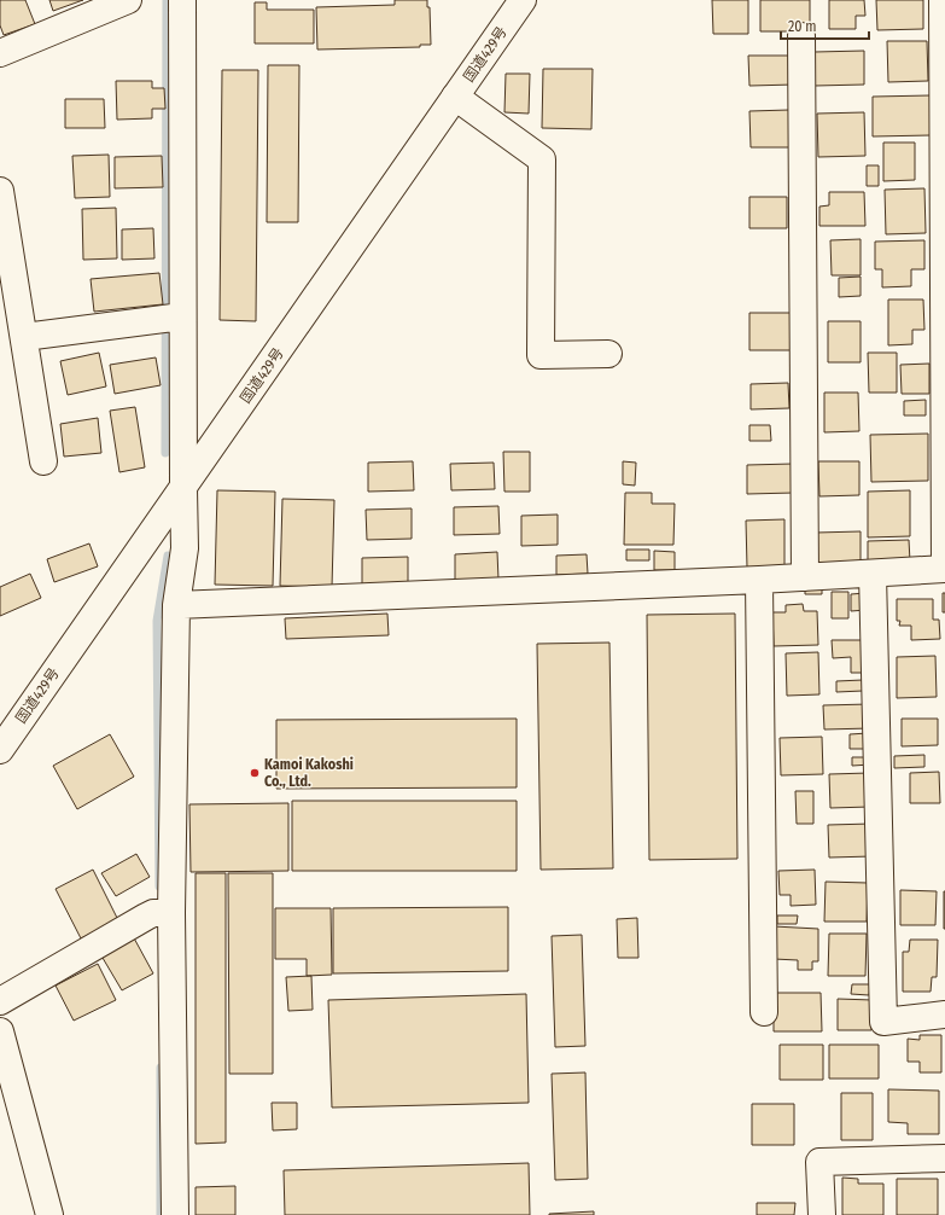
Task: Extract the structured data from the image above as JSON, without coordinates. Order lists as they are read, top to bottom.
{
  "streets": {
    "main road": ["国道429号"]
  },
  "places": ["Kamoi Kakoshi Co., Ltd."],
  "scale_bar": "20 m"
}
